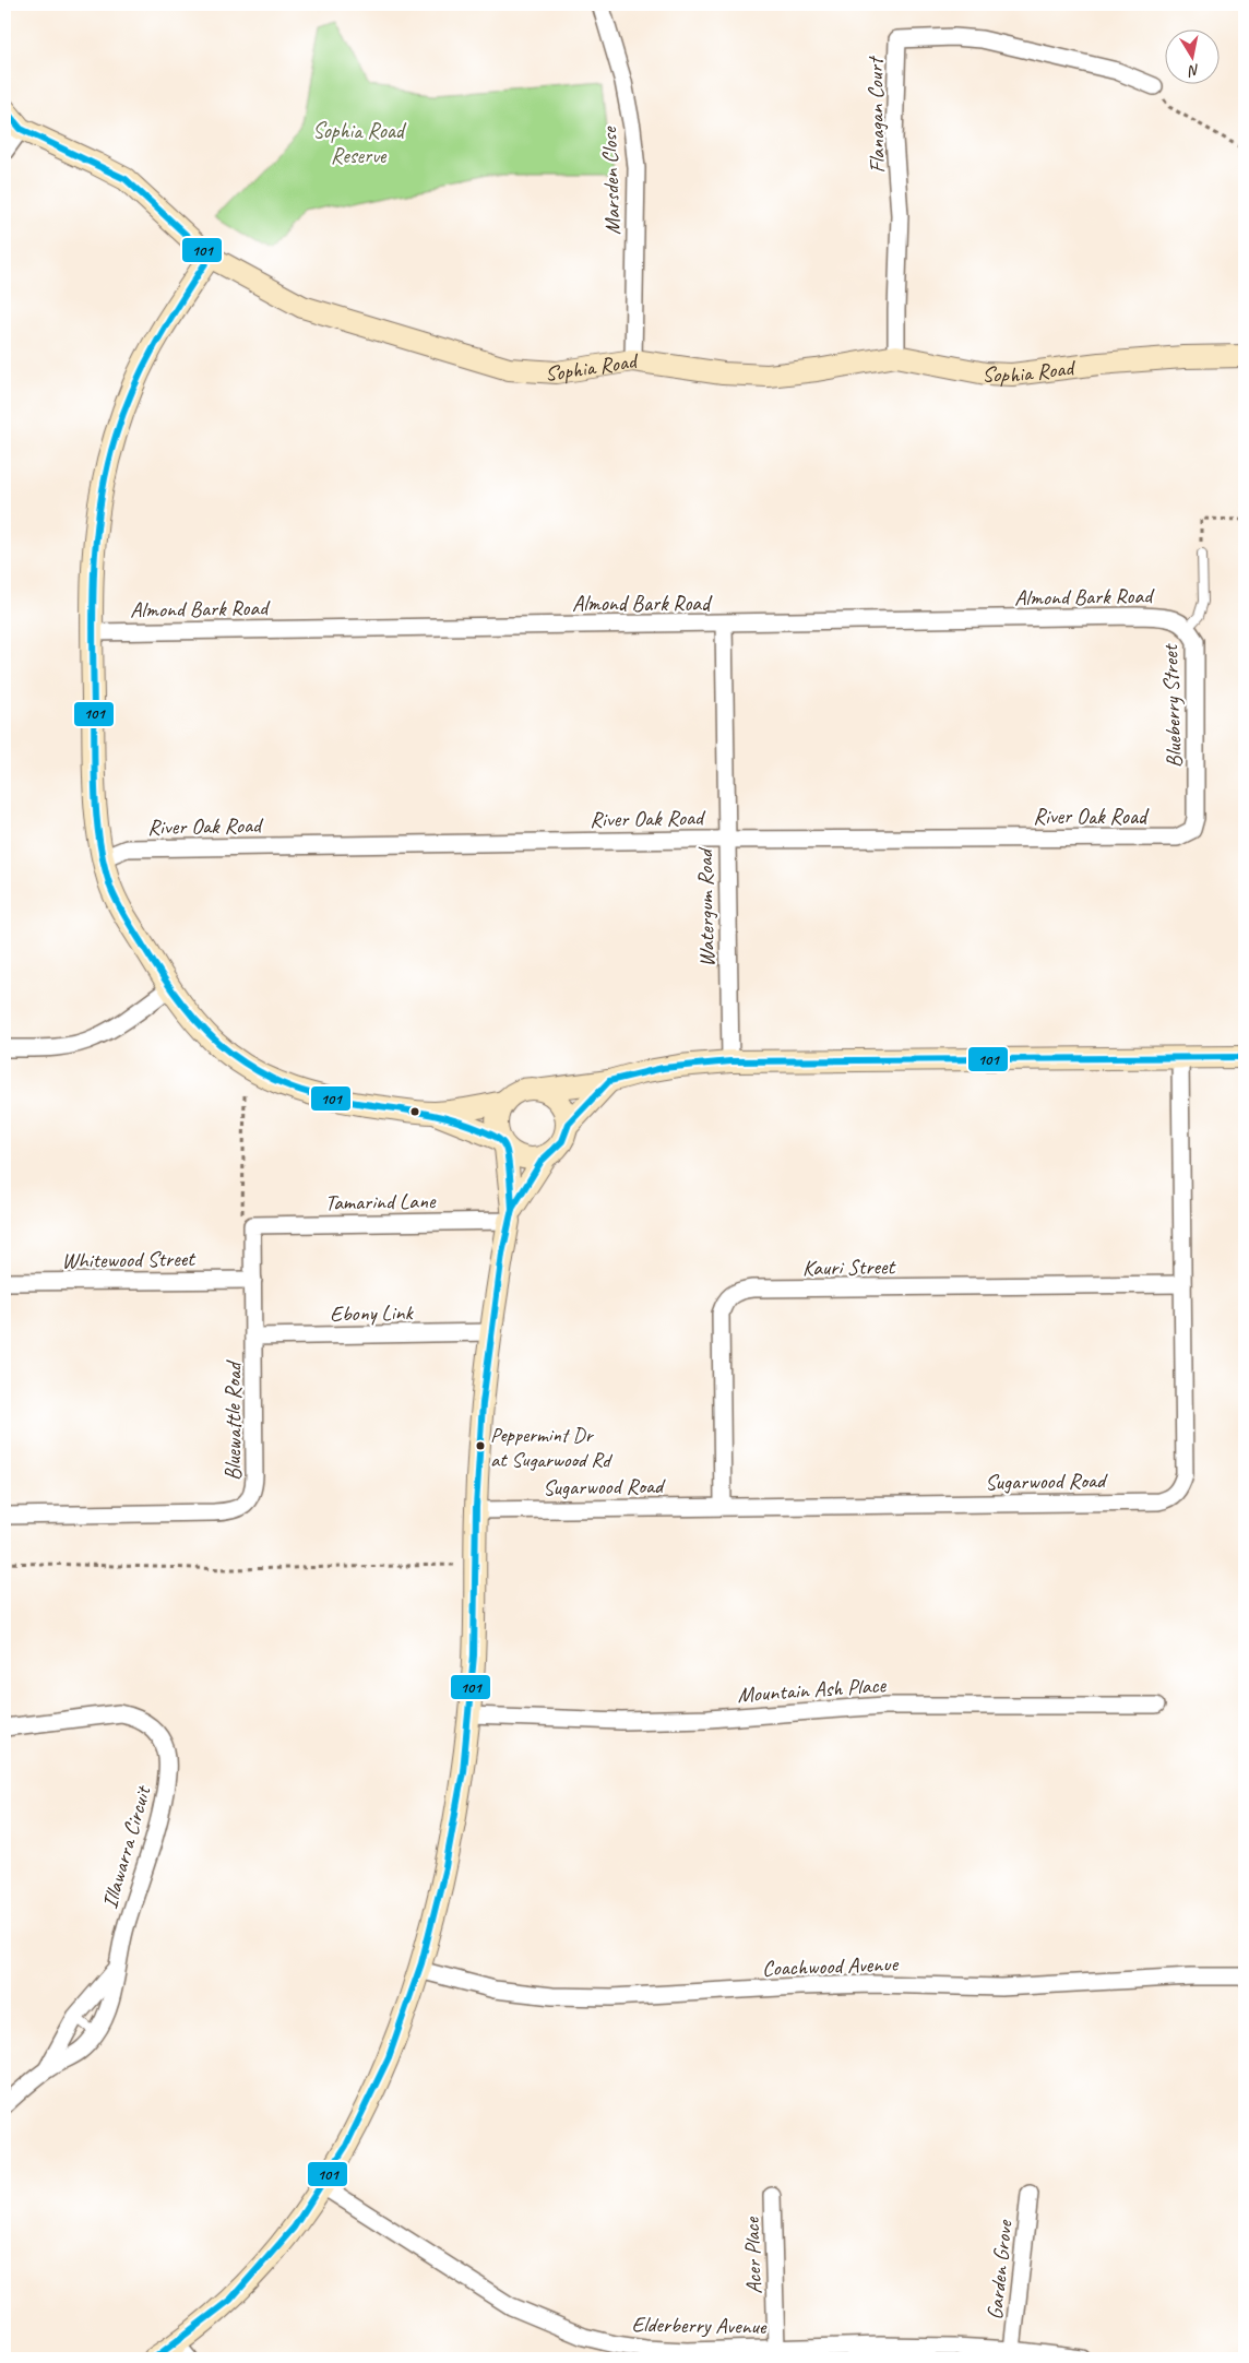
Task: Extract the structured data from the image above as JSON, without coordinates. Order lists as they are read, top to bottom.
{
  "streets": {
    "street": [
      "Flanagan Court",
      "Marsden Close",
      "Sophia Road",
      "Almond Bark Road",
      "Blueberry Street",
      "River Oak Road",
      "Watergum Road",
      "Tamarind Lane",
      "Whitewood Street",
      "Kauri Street",
      "Ebony Link",
      "Bluewattle Road",
      "Sugarwood Road",
      "Mountain Ash Place",
      "Illawarra Circuit",
      "Coachwood Avenue",
      "Acer Place",
      "Garden Grove",
      "Elderberry Avenue"
    ]
  },
  "crossings": [
    ["Flanagan Court", "Sophia Road"],
    ["Marsden Close", "Sophia Road"],
    ["Almond Bark Road", "Blueberry Street"],
    ["Almond Bark Road", "Watergum Road"],
    ["Blueberry Street", "River Oak Road"],
    ["River Oak Road", "Watergum Road"],
    ["Tamarind Lane", "Bluewattle Road"],
    ["Whitewood Street", "Bluewattle Road"],
    ["Kauri Street", "Sugarwood Road"],
    ["Ebony Link", "Bluewattle Road"],
    ["Acer Place", "Elderberry Avenue"],
    ["Garden Grove", "Elderberry Avenue"]
  ],
  "parks": ["Sophia Road Reserve"],
  "places": ["Peppermint Dr at Sugarwood Rd"],
  "lines": ["transit line 101"],
  "north": "bottom"
}
